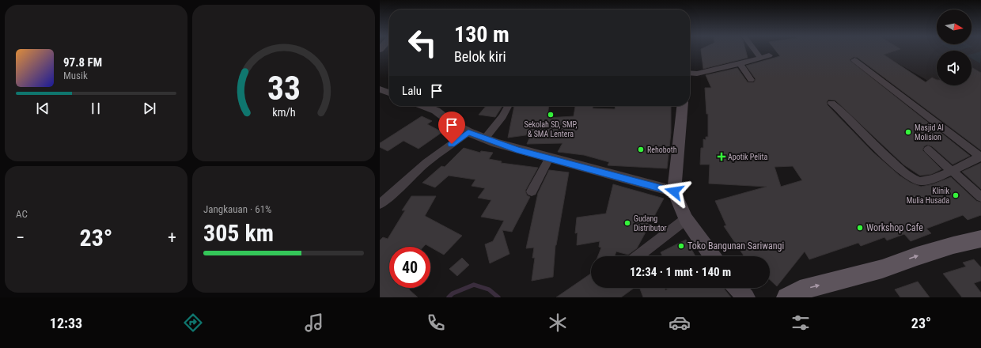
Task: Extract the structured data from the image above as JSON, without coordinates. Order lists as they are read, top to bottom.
{
  "places": {
    "other": [
      "Sekolah SD, SMP, & SMA Lentera",
      "Masjid Al Molision",
      "Rehoboth",
      "Klinik Mulia Husada",
      "Gudang Distributor",
      "Workshop Cafe",
      "Toko Bangunan Sariwangi"
    ],
    "health": ["Apotik Pelita"]
  },
  "north": "right",
  "page": {
    "turn": ["130 m", "Belok kiri"],
    "song": ["97.8 FM", "Musik"],
    "then": "Lalu",
    "tile": [
      "AC",
      ["Jangkauan · 61%", "305 km"]
    ],
    "heat": ["−", "23°", "+"],
    "limit": "40",
    "trip": "12:34 · 1 mnt · 140 m",
    "tabs": ["12:33", "23°"],
    "gauge": ["33", "km/h"]
  }
}
